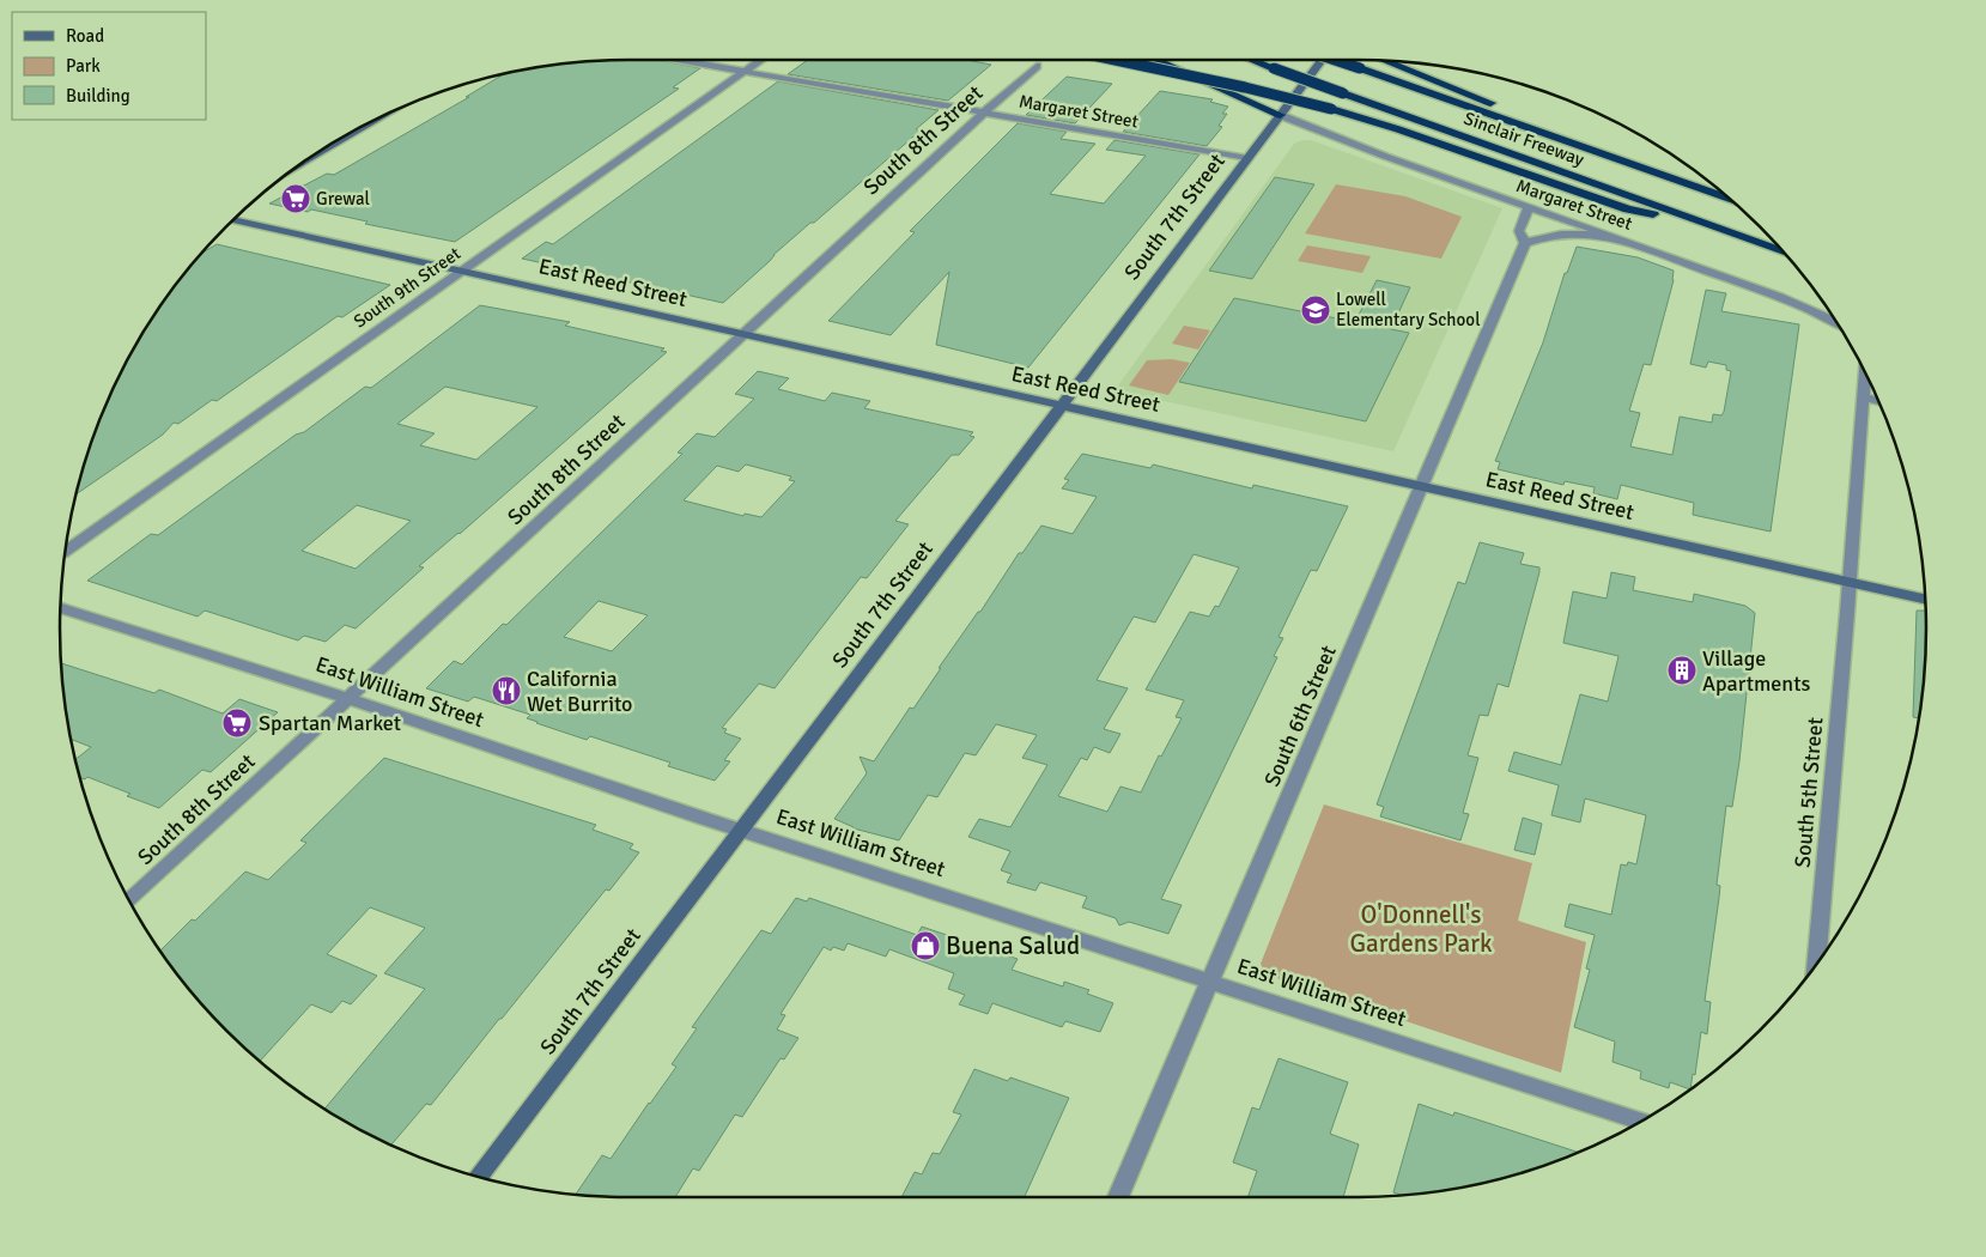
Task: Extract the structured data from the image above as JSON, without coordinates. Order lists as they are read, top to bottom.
{
  "streets": {
    "highway": ["Sinclair Freeway"],
    "street": [
      "Margaret Street",
      "South 8th Street",
      "South 7th Street",
      "East Reed Street",
      "South 9th Street",
      "East William Street",
      "South 6th Street",
      "South 5th Street"
    ]
  },
  "crossings": [
    ["Margaret Street", "South 8th Street"],
    ["Margaret Street", "South 7th Street"],
    ["Margaret Street", "South 9th Street"],
    ["Margaret Street", "South 6th Street"],
    ["South 8th Street", "East Reed Street"],
    ["South 8th Street", "East William Street"],
    ["South 7th Street", "East Reed Street"],
    ["South 7th Street", "East William Street"],
    ["East Reed Street", "South 9th Street"],
    ["East Reed Street", "South 6th Street"],
    ["East Reed Street", "South 5th Street"],
    ["East William Street", "South 6th Street"]
  ],
  "parks": ["O'Donnell's Gardens Park"],
  "places": {
    "supermarket": ["Grewal", "Spartan Market"],
    "school or university": ["Lowell Elementary School"],
    "building": ["Village Apartments"],
    "restaurant": ["California Wet Burrito"],
    "shop": ["Buena Salud"]
  },
  "legend": ["Road", "Park", "Building"]
}
